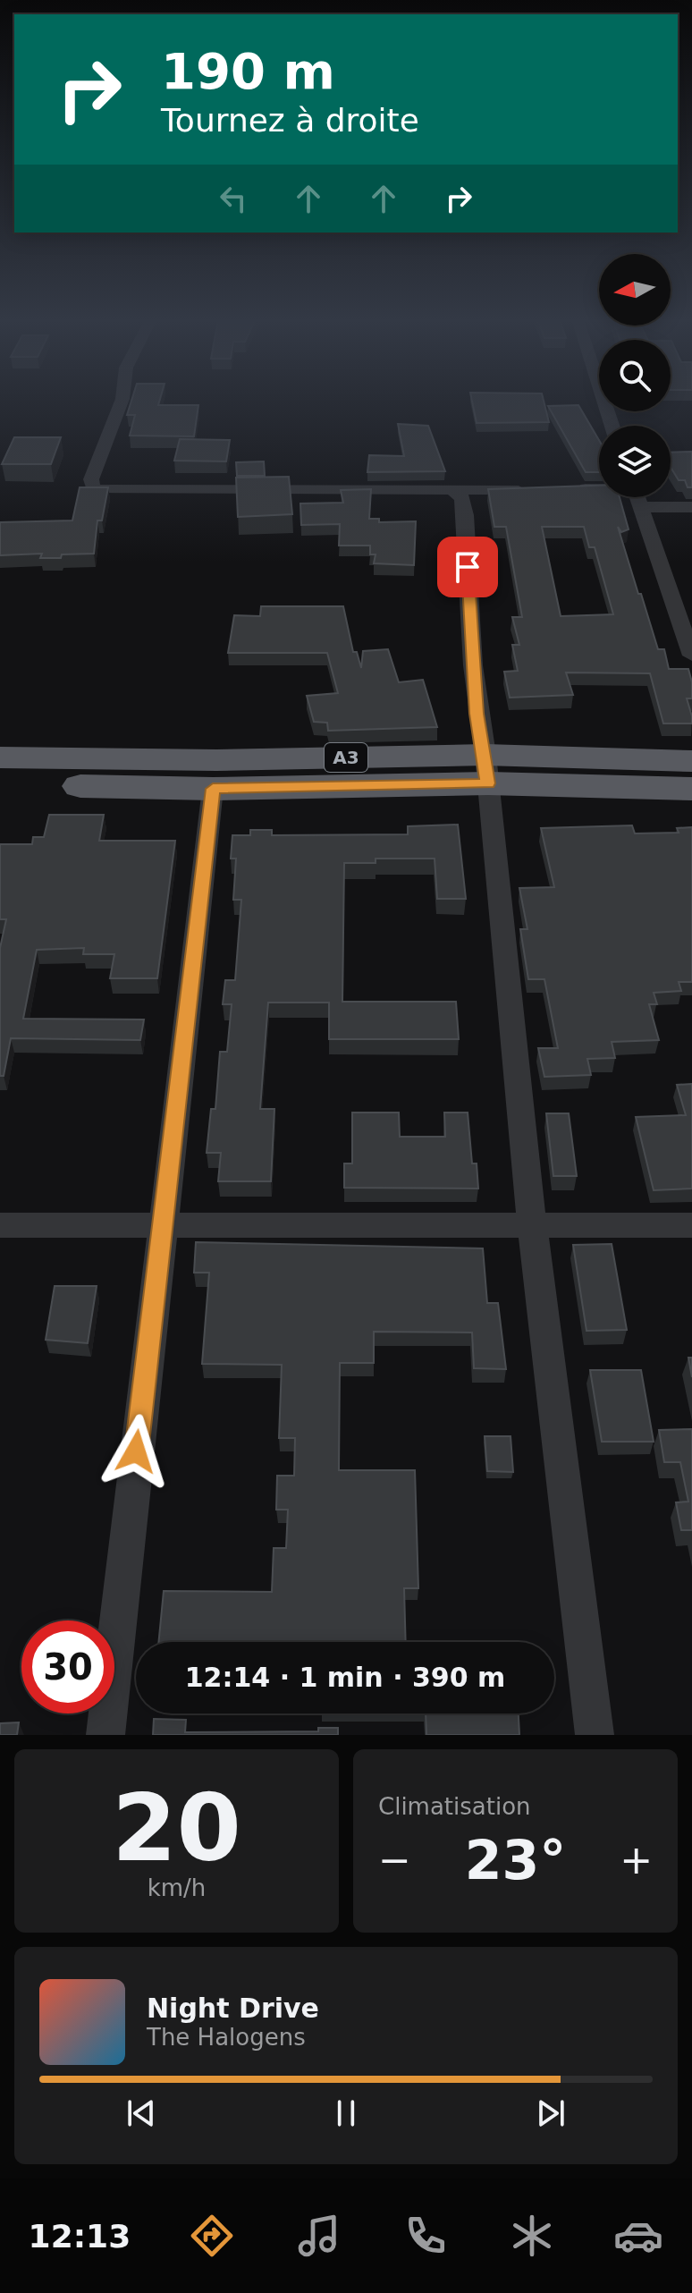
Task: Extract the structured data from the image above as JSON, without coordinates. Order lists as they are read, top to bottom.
{
  "streets": {
    "highway": ["A3"]
  },
  "north": "left",
  "page": {
    "turn": ["190 m", "Tournez à droite"],
    "limit": "30",
    "trip": "12:14 · 1 min · 390 m",
    "tile": [
      ["20", "km/h"],
      "Climatisation"
    ],
    "heat": ["−", "23°", "+"],
    "song": ["Night Drive", "The Halogens"],
    "tabs": "12:13"
  }
}
